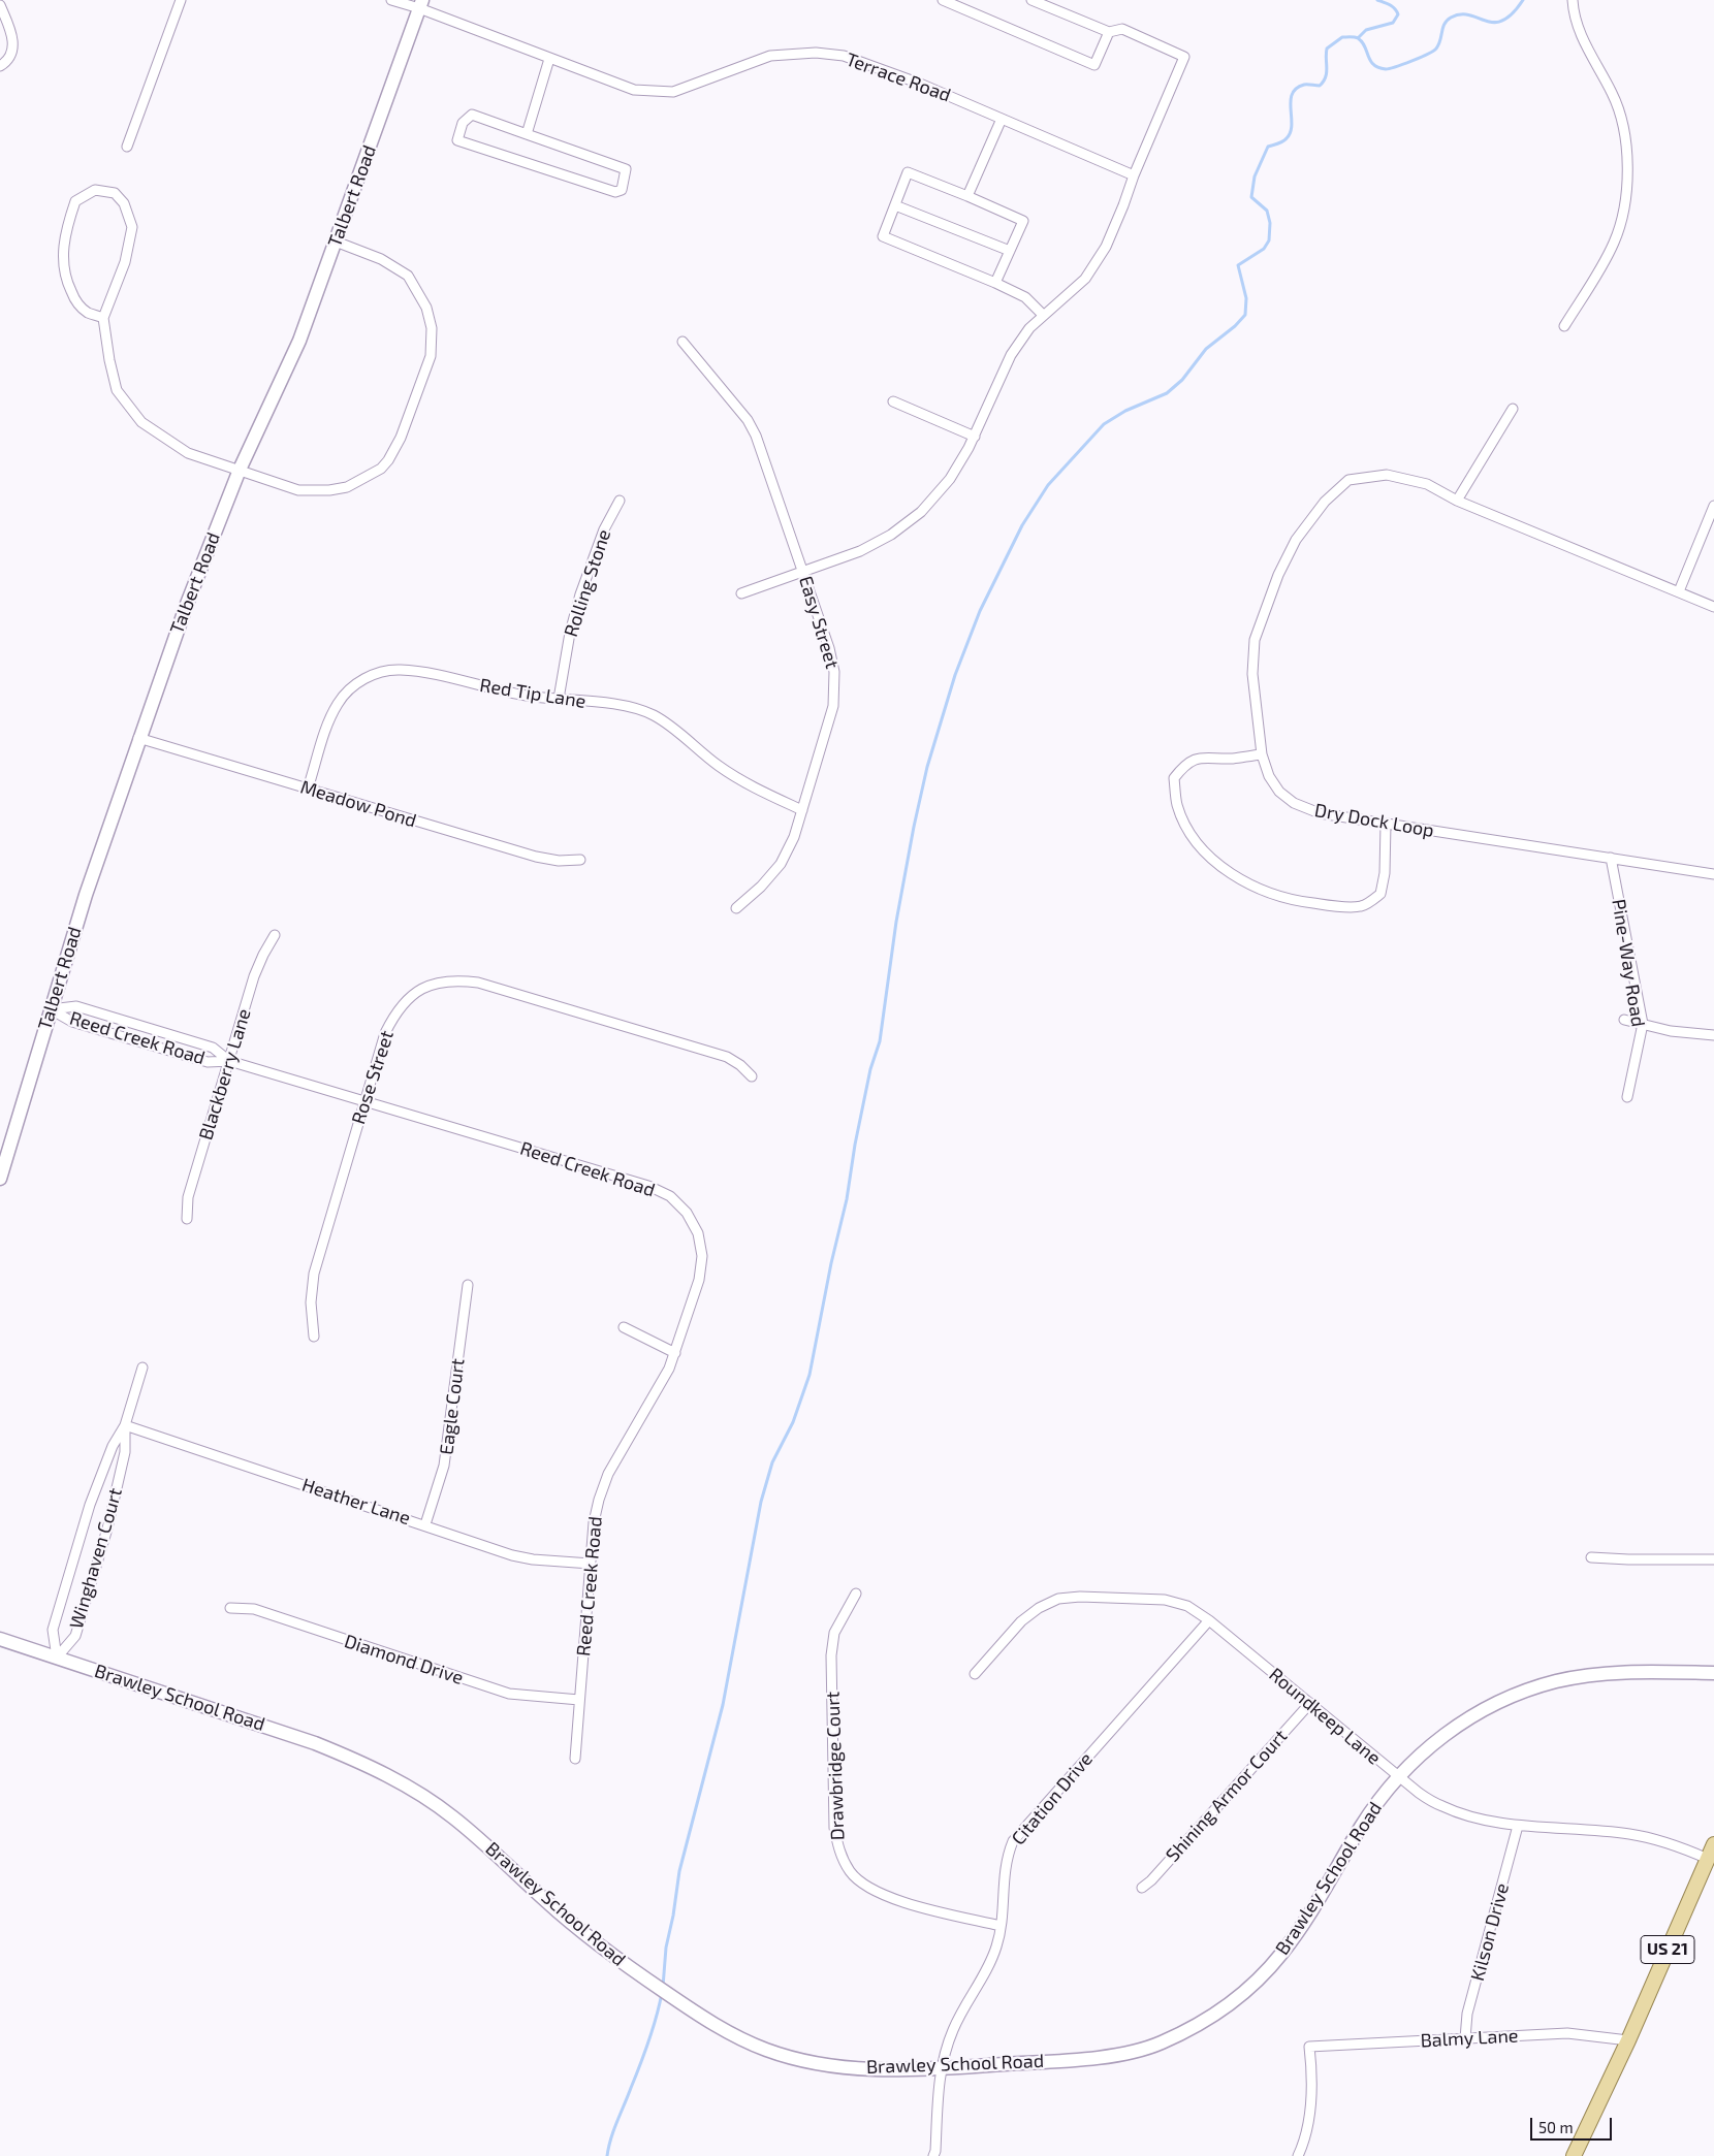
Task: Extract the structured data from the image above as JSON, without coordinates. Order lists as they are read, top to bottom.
{
  "streets": {
    "main road": ["Talbert Road", "Brawley School Road", "US 21"],
    "street": [
      "Terrace Road",
      "Rolling Stone",
      "Easy Street",
      "Red Tip Lane",
      "Meadow Pond",
      "Dry Dock Loop",
      "Pine-Way Road",
      "Reed Creek Road",
      "Blackberry Lane",
      "Rose Street",
      "Eagle Court",
      "Heather Lane",
      "Winghaven Court",
      "Diamond Drive",
      "Roundkeep Lane",
      "Drawbridge Court",
      "Shining Armor Court",
      "Citation Drive",
      "Kilson Drive",
      "Balmy Lane"
    ]
  },
  "crossings": [
    ["Terrace Road", "Talbert Road"],
    ["Talbert Road", "Meadow Pond"],
    ["Talbert Road", "Reed Creek Road"],
    ["Rolling Stone", "Red Tip Lane"],
    ["Easy Street", "Red Tip Lane"],
    ["Red Tip Lane", "Meadow Pond"],
    ["Dry Dock Loop", "Pine-Way Road"],
    ["Reed Creek Road", "Blackberry Lane"],
    ["Reed Creek Road", "Rose Street"],
    ["Reed Creek Road", "Heather Lane"],
    ["Reed Creek Road", "Diamond Drive"],
    ["Eagle Court", "Heather Lane"],
    ["Heather Lane", "Winghaven Court"],
    ["Winghaven Court", "Brawley School Road"],
    ["Brawley School Road", "Roundkeep Lane"],
    ["Brawley School Road", "Citation Drive"],
    ["Roundkeep Lane", "Shining Armor Court"],
    ["Roundkeep Lane", "Citation Drive"],
    ["Roundkeep Lane", "Kilson Drive"],
    ["Roundkeep Lane", "US 21"],
    ["Drawbridge Court", "Citation Drive"],
    ["Kilson Drive", "Balmy Lane"],
    ["US 21", "Balmy Lane"]
  ],
  "scale_bar": "50 m"
}
